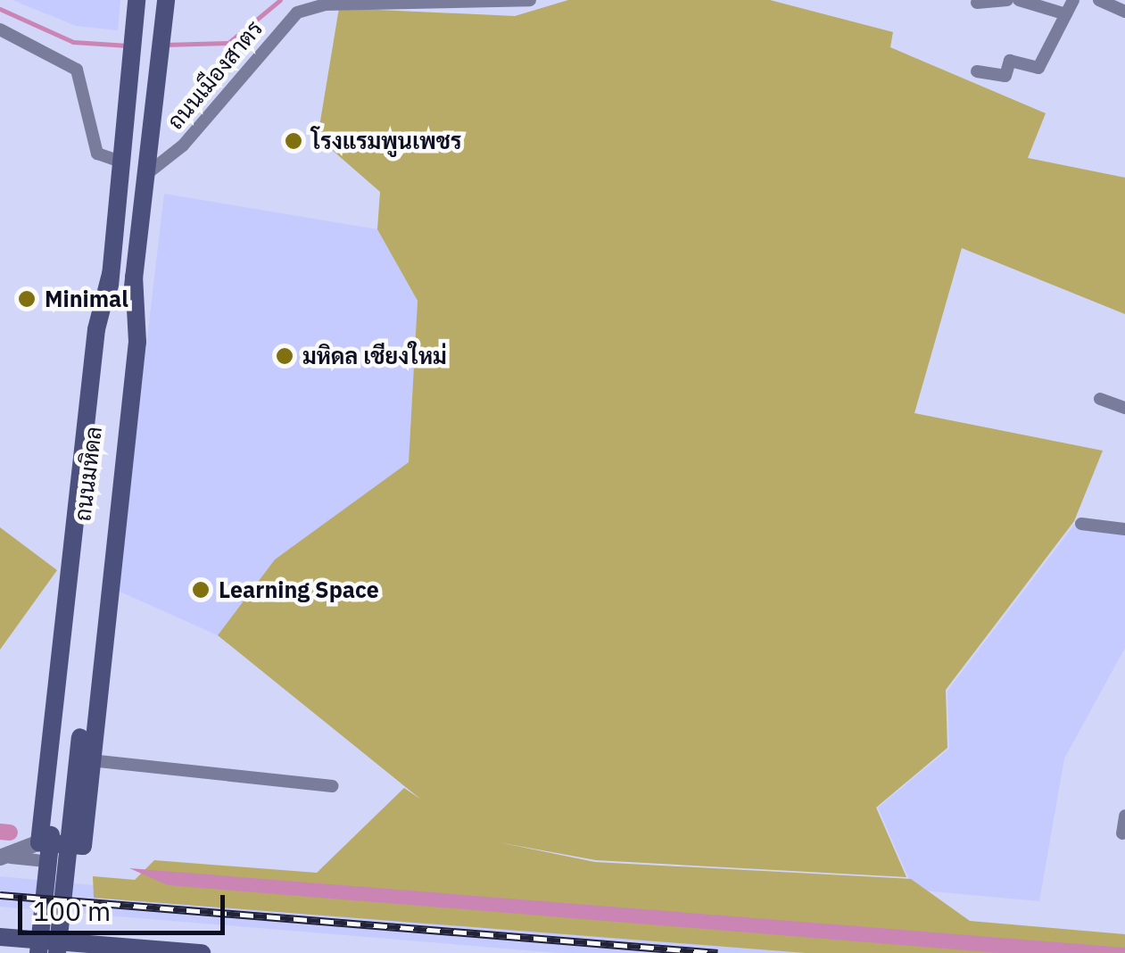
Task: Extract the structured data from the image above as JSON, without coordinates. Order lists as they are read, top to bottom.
{
  "streets": {
    "main road": ["ถนนมหิดล"],
    "street": ["ถนนเมืองสาตร"]
  },
  "crossings": [
    ["ถนนเมืองสาตร", "ถนนมหิดล"]
  ],
  "places": [
    "โรงแรมพูนเพชร",
    "Minimal",
    "มหิดล เชียงใหม่",
    "Learning Space"
  ],
  "scale_bar": "100 m"
}
